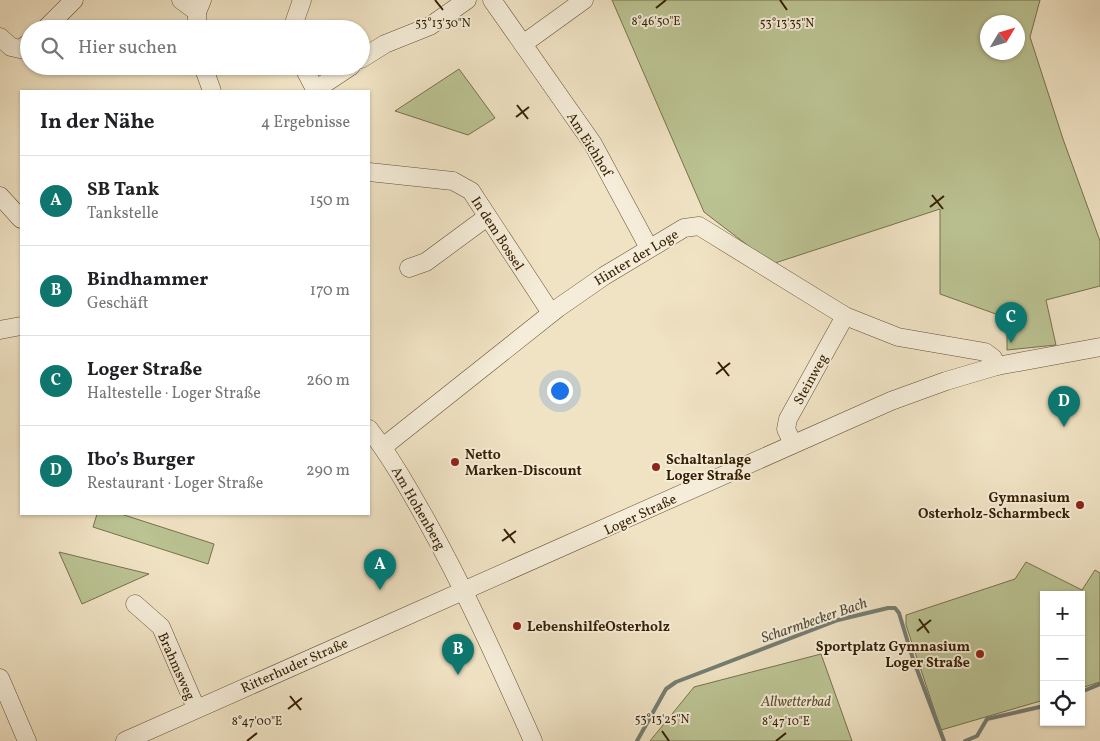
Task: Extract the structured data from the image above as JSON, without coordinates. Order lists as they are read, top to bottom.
{
  "streets": {
    "street": [
      "Am Eichhof",
      "In dem Bossel",
      "Hinter der Loge",
      "Steinweg",
      "Am Hohenberg",
      "Loger Straße",
      "Ritterhuder Straße",
      "Brahmsweg"
    ]
  },
  "crossings": [
    ["Am Eichhof", "Hinter der Loge"],
    ["In dem Bossel", "Hinter der Loge"],
    ["Hinter der Loge", "Steinweg"],
    ["Hinter der Loge", "Am Hohenberg"],
    ["Hinter der Loge", "Loger Straße"],
    ["Steinweg", "Loger Straße"],
    ["Am Hohenberg", "Loger Straße"],
    ["Am Hohenberg", "Ritterhuder Straße"],
    ["Loger Straße", "Ritterhuder Straße"],
    ["Ritterhuder Straße", "Brahmsweg"]
  ],
  "water": ["Scharmbecker Bach"],
  "parks": ["Allwetterbad"],
  "places": [
    "Netto Marken-Discount",
    "Schaltanlage Loger Straße",
    "Gymnasium Osterholz-Scharmbeck",
    "LebenshilfeOsterholz",
    "Sportplatz Gymnasium Loger Straße"
  ],
  "north": "top right",
  "page": {
    "search": "Hier suchen",
    "heading": ["In der Nähe", "4 Ergebnisse"],
    "list": [
      {
        "mark": "A",
        "name": "SB Tank",
        "note": "Tankstelle",
        "value": "150 m"
      },
      {
        "mark": "B",
        "name": "Bindhammer",
        "note": "Geschäft",
        "value": "170 m"
      },
      {
        "mark": "C",
        "name": "Loger Straße",
        "note": "Haltestelle · Loger Straße",
        "value": "260 m"
      },
      {
        "mark": "D",
        "name": "Ibo’s Burger",
        "note": "Restaurant · Loger Straße",
        "value": "290 m"
      }
    ],
    "pins": [
      "C",
      "D",
      "A",
      "B"
    ],
    "map_buttons": ["+", "−"]
  },
  "coordinates": [
    "8°46'50\"E",
    "53°13'35\"N",
    "53°13'30\"N",
    "53°13'25\"N",
    "8°47'00\"E",
    "8°47'10\"E"
  ]
}
